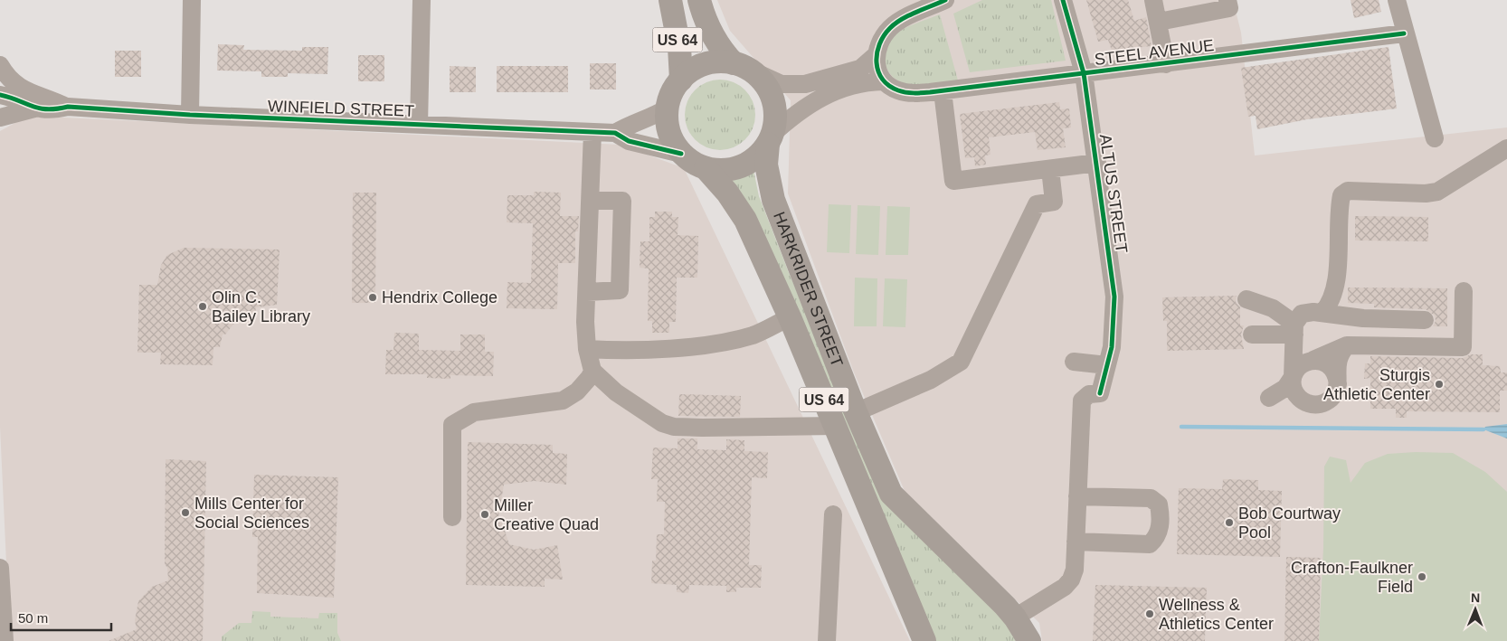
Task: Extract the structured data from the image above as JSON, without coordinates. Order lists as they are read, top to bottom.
{
  "streets": {
    "main road": ["US 64", "HARKRIDER STREET"],
    "street": ["STEEL AVENUE", "WINFIELD STREET", "ALTUS STREET"]
  },
  "crossings": [
    ["US 64", "WINFIELD STREET"],
    ["US 64", "HARKRIDER STREET"],
    ["STEEL AVENUE", "ALTUS STREET"],
    ["WINFIELD STREET", "HARKRIDER STREET"]
  ],
  "places": [
    "Hendrix College",
    "Olin C. Bailey Library",
    "Sturgis Athletic Center",
    "Mills Center for Social Sciences",
    "Miller Creative Quad",
    "Bob Courtway Pool",
    "Crafton-Faulkner Field",
    "Wellness & Athletics Center"
  ],
  "scale_bar": "50 m",
  "north": "top"
}
